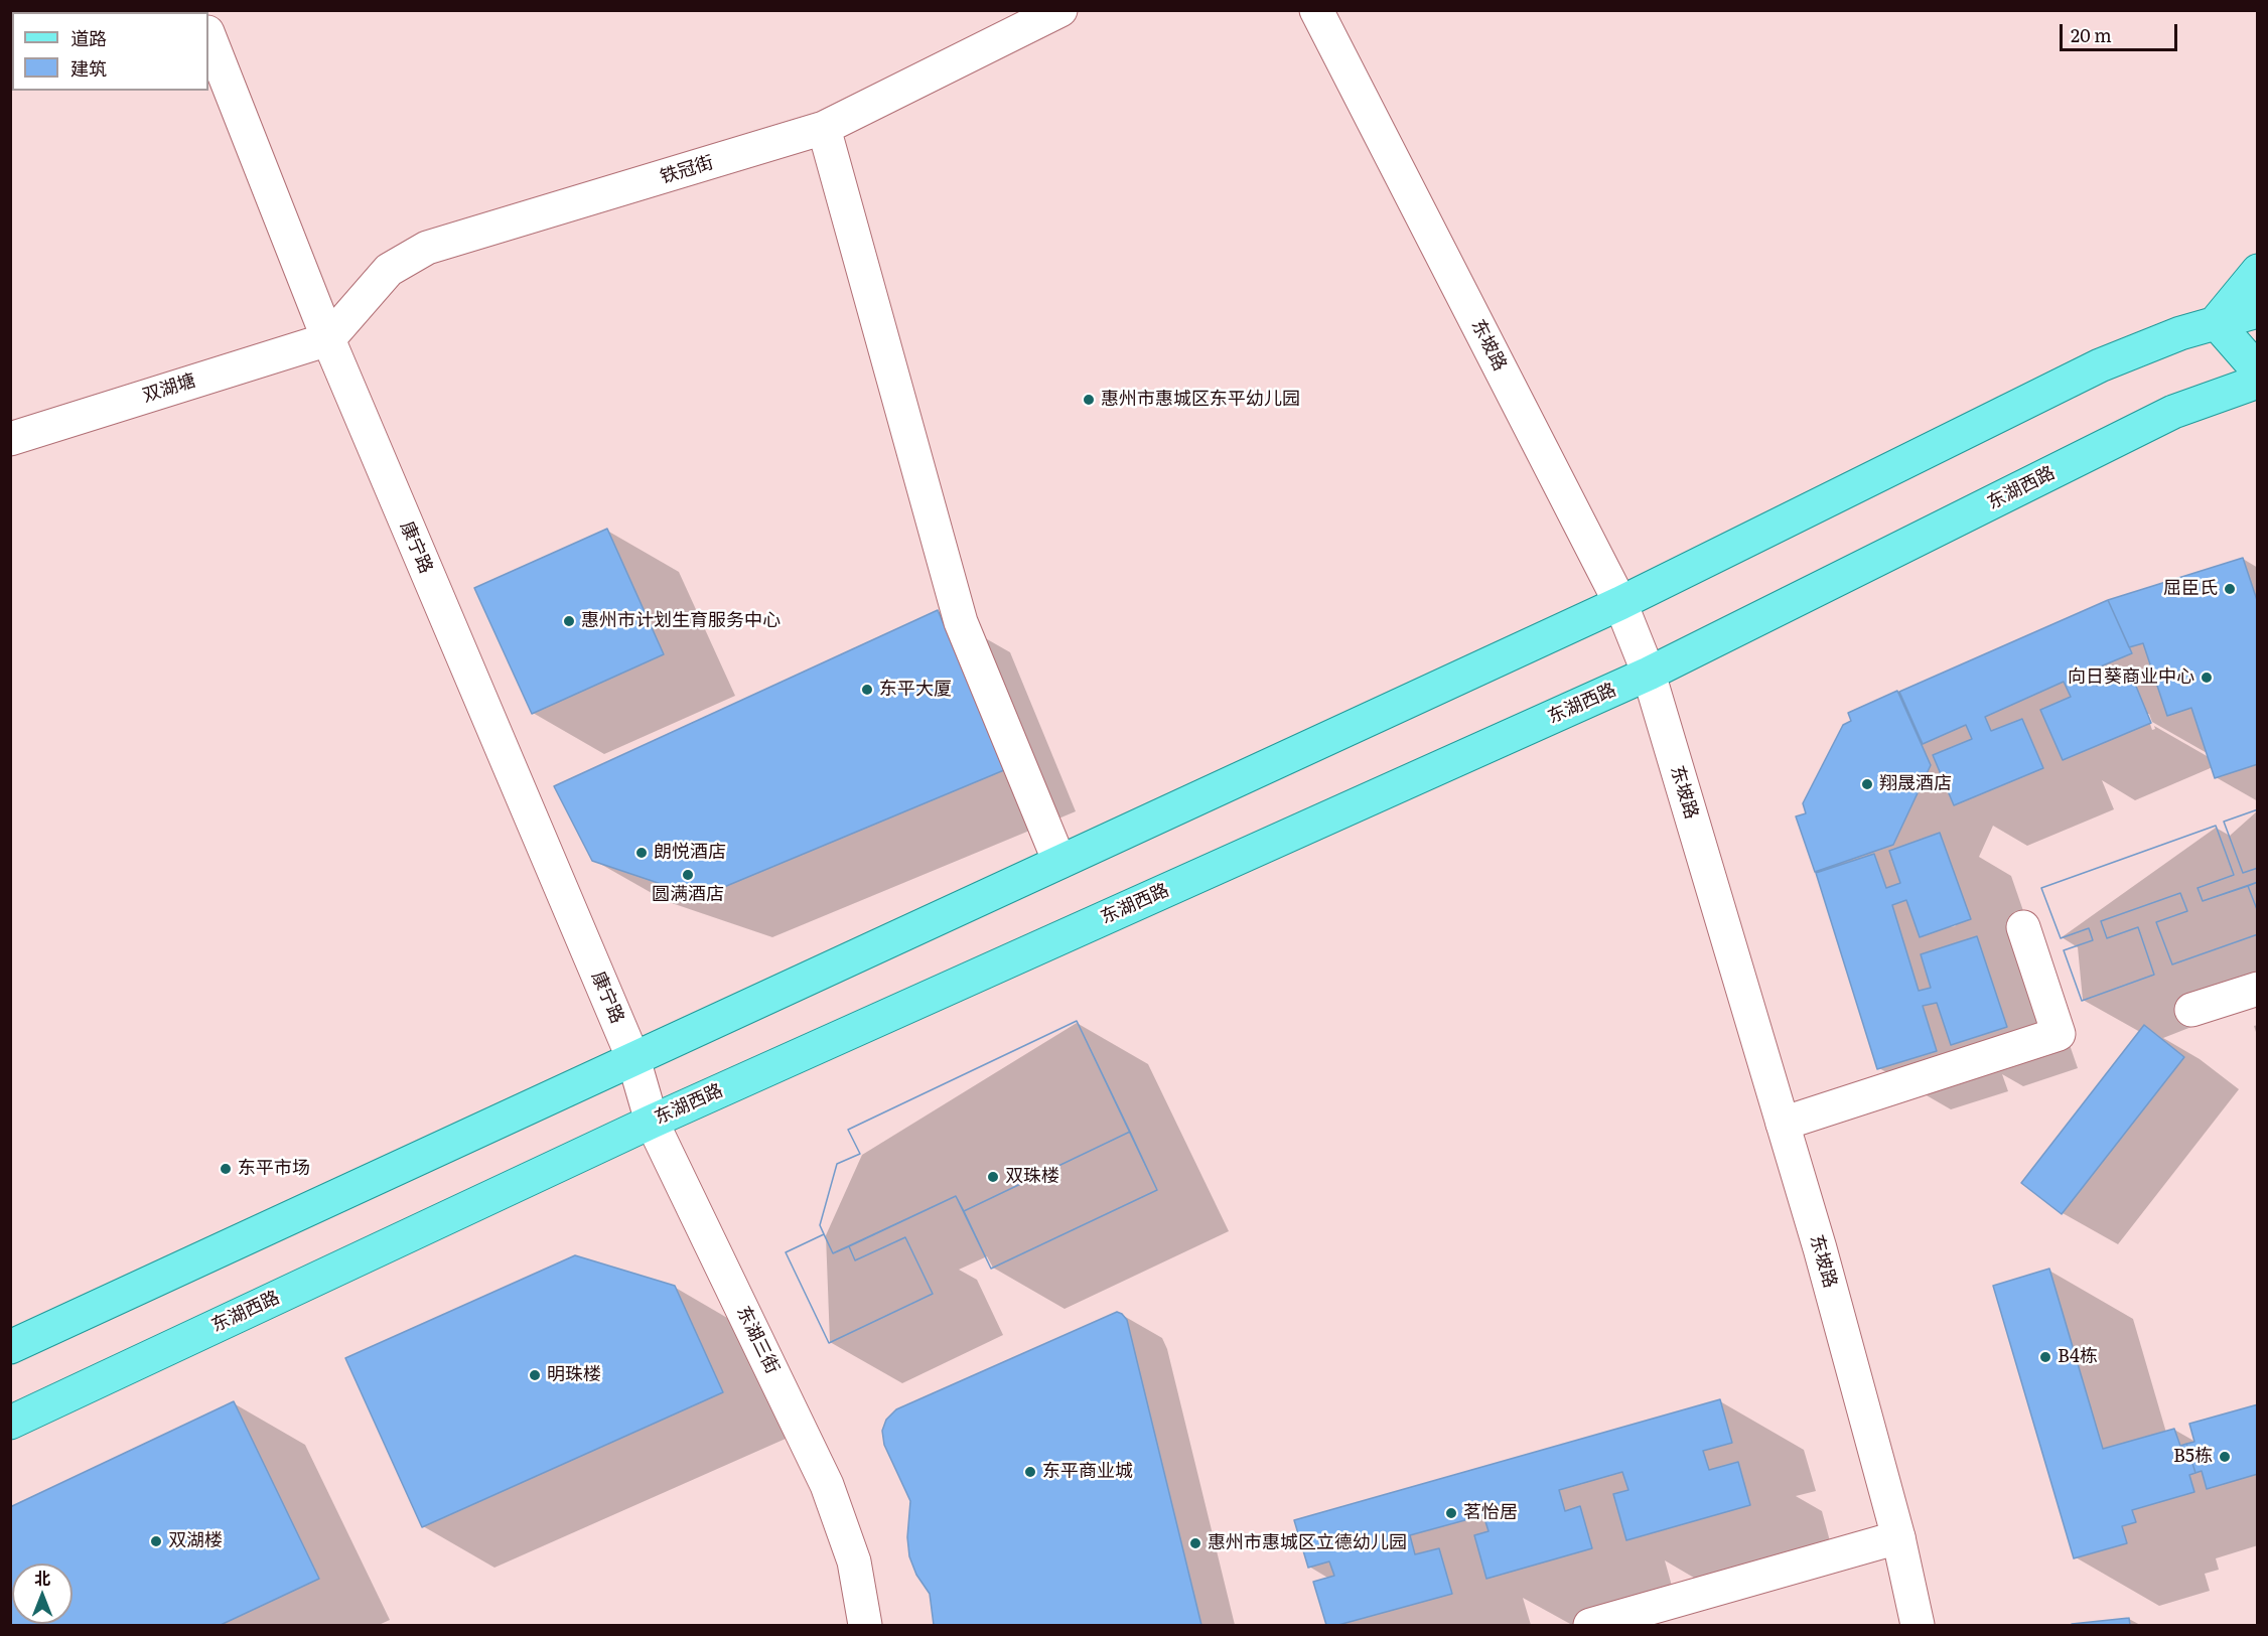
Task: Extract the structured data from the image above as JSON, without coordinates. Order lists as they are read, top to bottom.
{
  "streets": {
    "main road": ["东湖西路"],
    "street": [
      "铁冠街",
      "东坡路",
      "双湖塘",
      "康宁路",
      "东湖三街"
    ]
  },
  "crossings": [
    ["铁冠街", "双湖塘"],
    ["铁冠街", "康宁路"],
    ["东坡路", "东湖西路"],
    ["双湖塘", "康宁路"],
    ["东湖西路", "东湖三街"],
    ["康宁路", "东湖三街"]
  ],
  "places": [
    "惠州市惠城区东平幼儿园",
    "屈臣氏",
    "惠州市计划生育服务中心",
    "向日葵商业中心",
    "东平大厦",
    "翔晟酒店",
    "朗悦酒店",
    "圆满酒店",
    "东平市场",
    "双珠楼",
    "B4栋",
    "明珠楼",
    "B5栋",
    "东平商业城",
    "茗怡居",
    "双湖楼",
    "惠州市惠城区立德幼儿园"
  ],
  "legend": ["道路", "建筑"],
  "scale_bar": "20 m",
  "north": "top"
}
